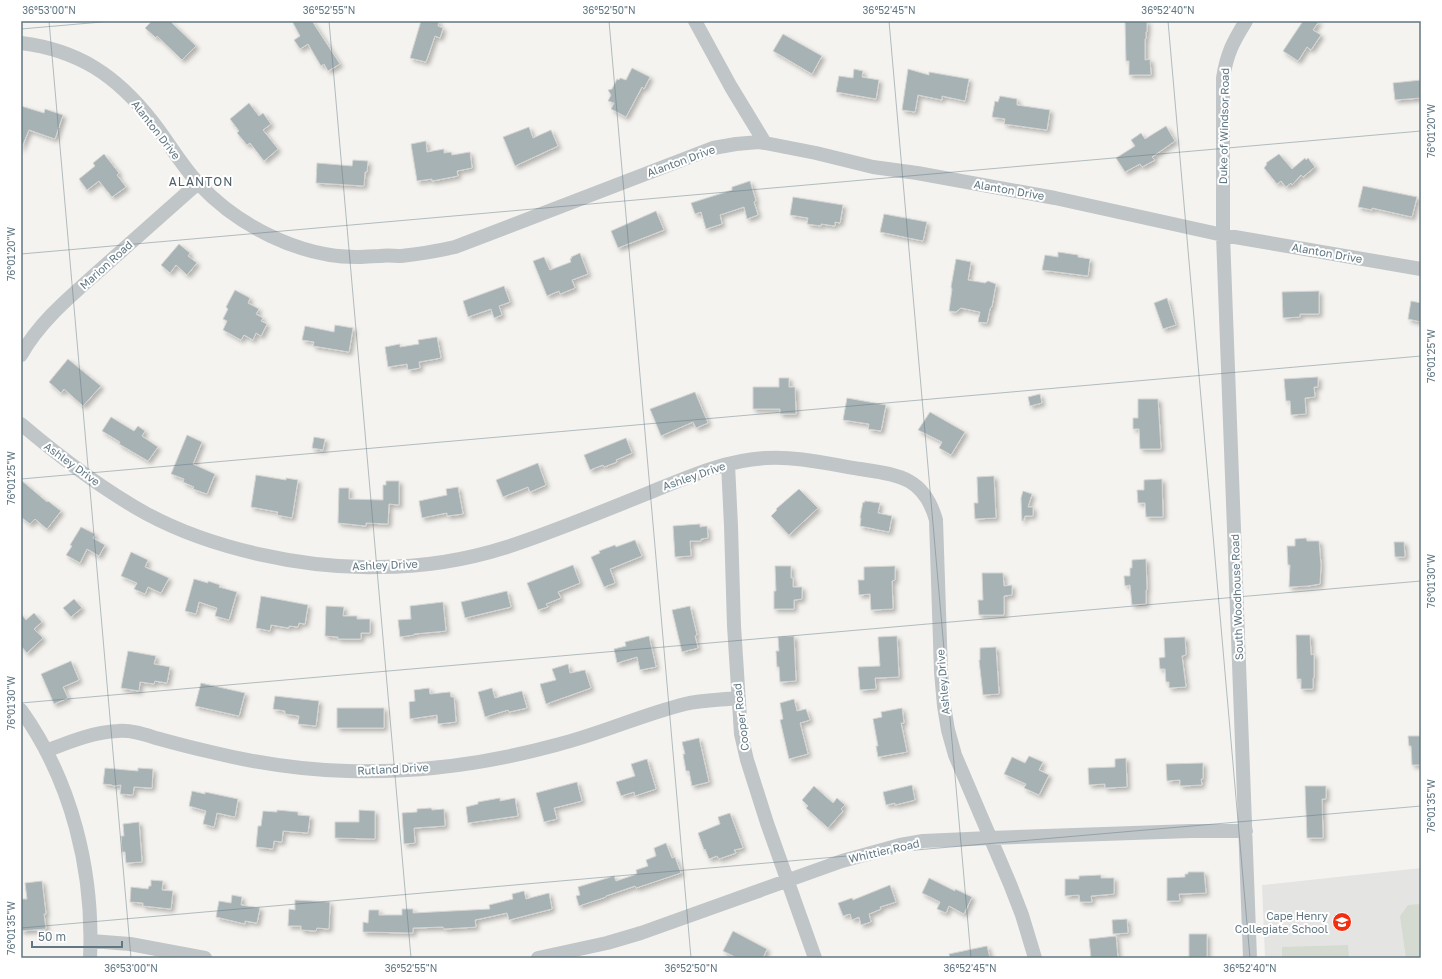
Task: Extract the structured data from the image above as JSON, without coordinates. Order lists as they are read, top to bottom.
{
  "streets": {
    "street": [
      "Duke of Windsor Road",
      "Alanton Drive",
      "Marion Road",
      "Ashley Drive",
      "South Woodhouse Road",
      "Cooper Road",
      "Rutland Drive",
      "Whittier Road"
    ]
  },
  "crossings": [
    ["Duke of Windsor Road", "Alanton Drive"],
    ["Duke of Windsor Road", "South Woodhouse Road"],
    ["Alanton Drive", "Marion Road"],
    ["Alanton Drive", "South Woodhouse Road"],
    ["Ashley Drive", "Cooper Road"],
    ["Ashley Drive", "Whittier Road"],
    ["South Woodhouse Road", "Whittier Road"],
    ["Cooper Road", "Rutland Drive"],
    ["Cooper Road", "Whittier Road"]
  ],
  "districts": ["ALANTON"],
  "places": {
    "school or university": ["Cape Henry Collegiate School"]
  },
  "scale_bar": "50 m",
  "coordinates": [
    "36°53'00\"N",
    "36°52'55\"N",
    "36°52'50\"N",
    "36°52'45\"N",
    "36°52'40\"N",
    "76°01'20\"W",
    "76°01'25\"W",
    "76°01'30\"W",
    "76°01'35\"W"
  ]
}
